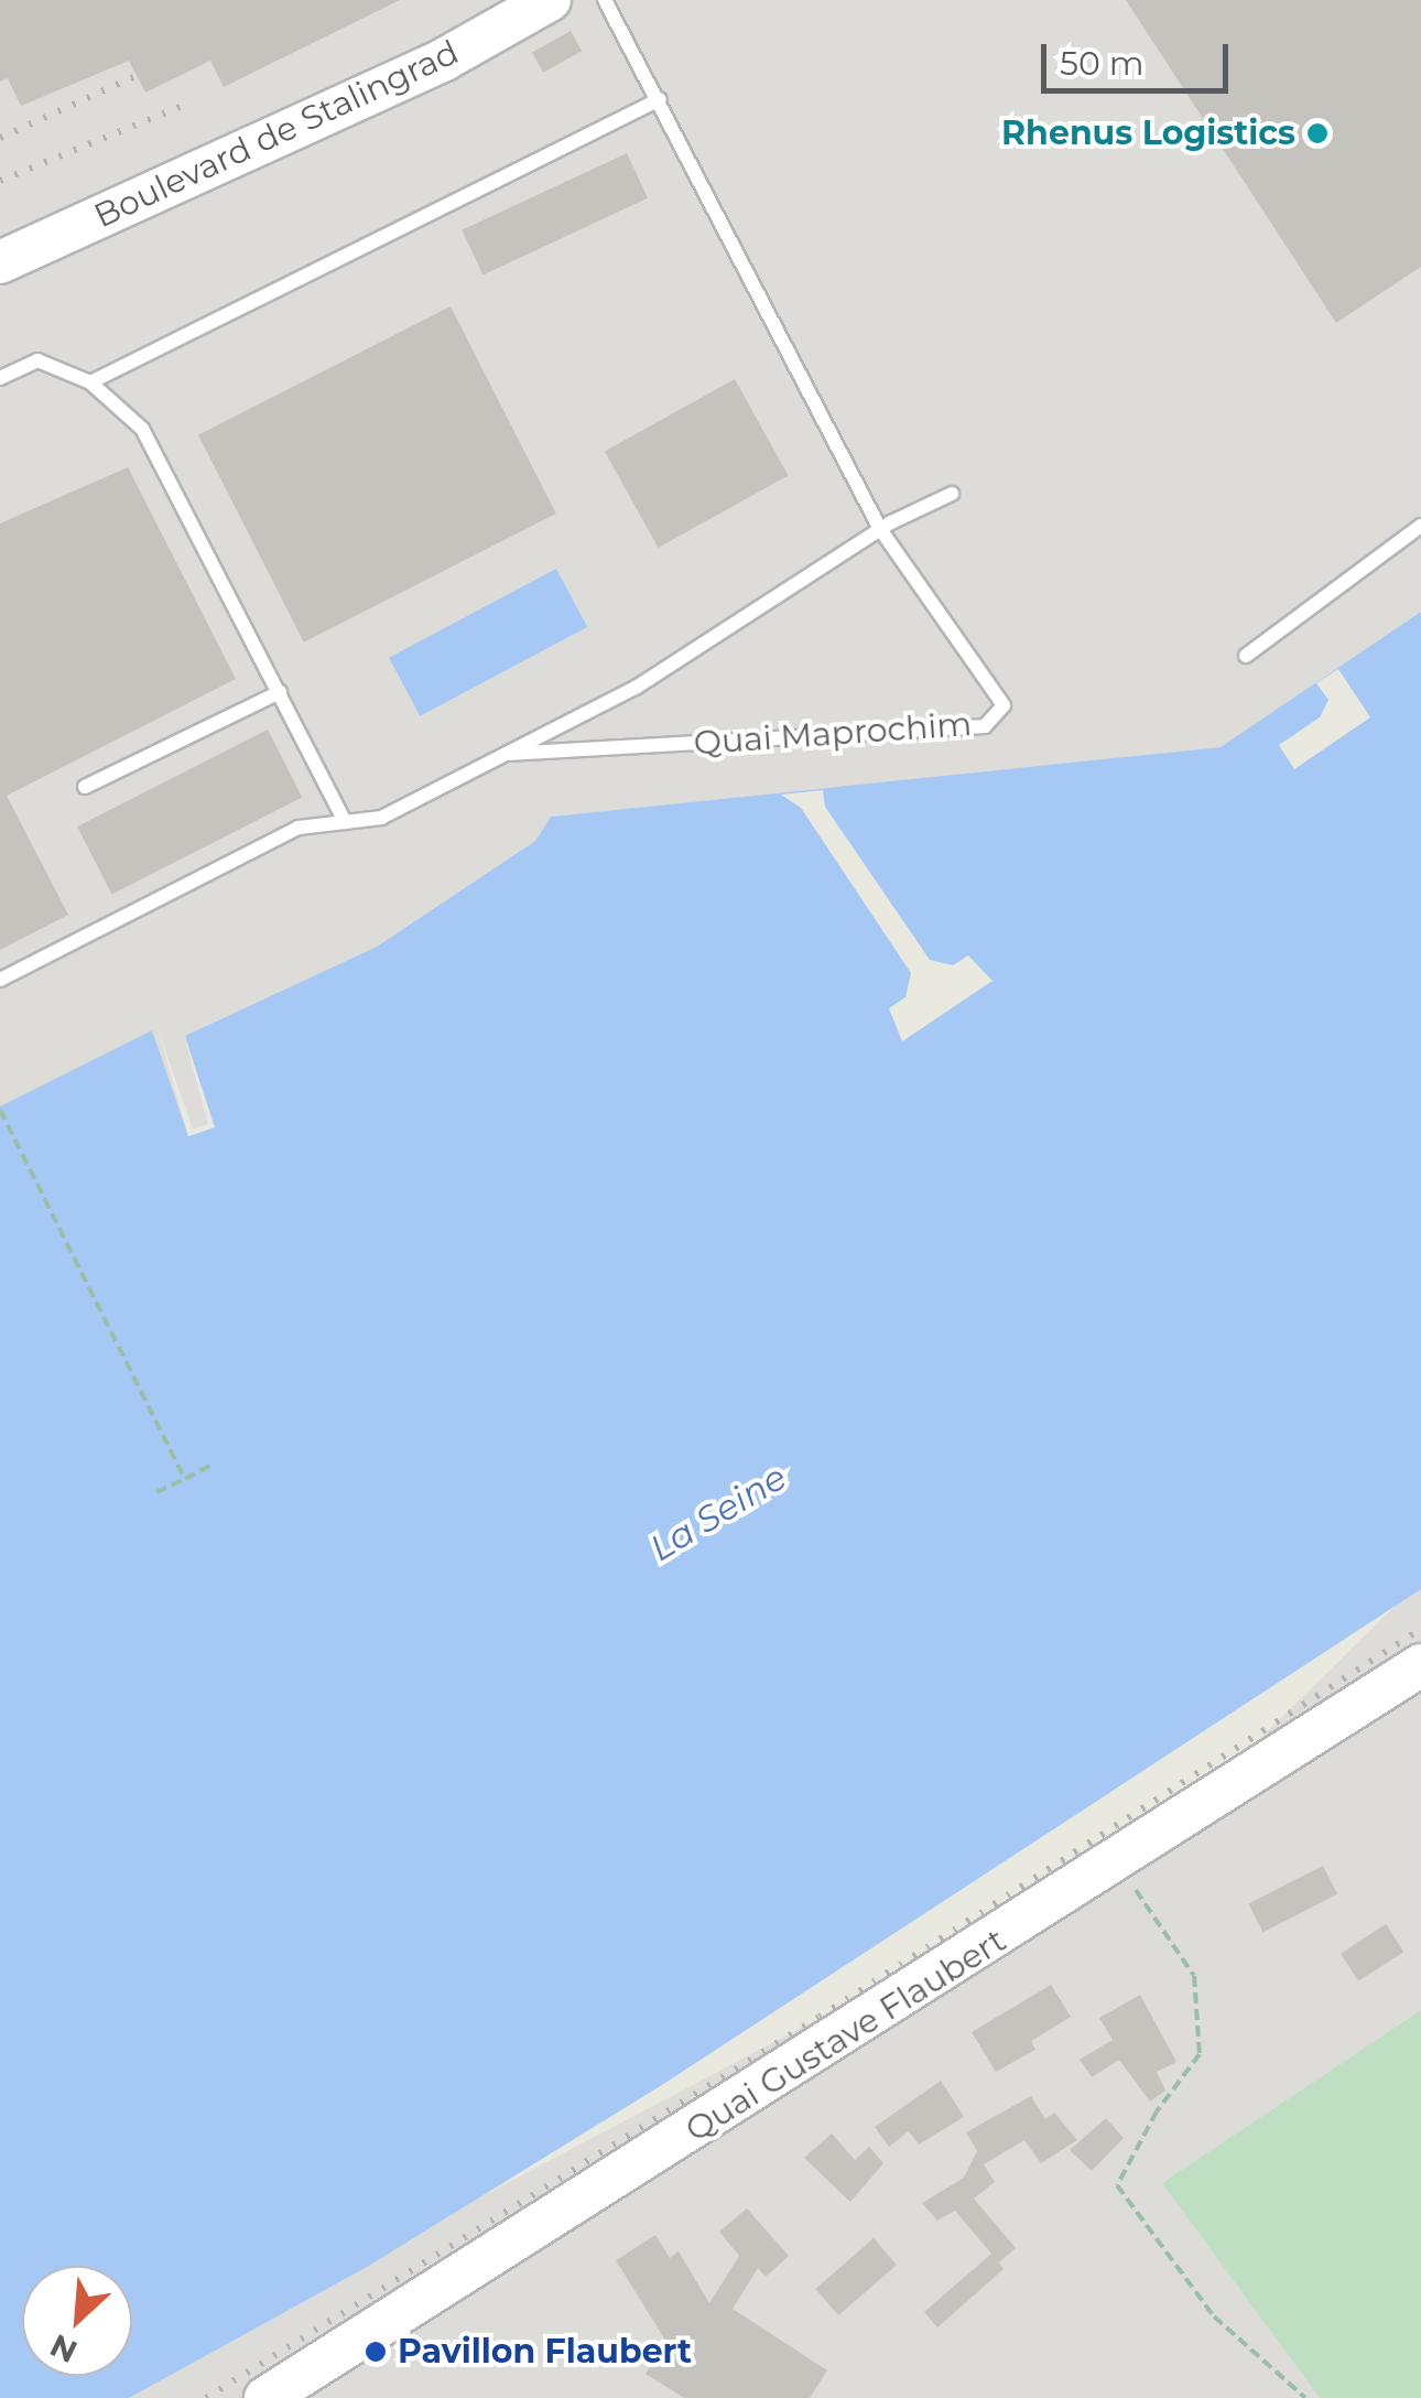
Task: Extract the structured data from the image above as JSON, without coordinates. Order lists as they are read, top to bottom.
{
  "streets": {
    "main road": ["Boulevard de Stalingrad", "Quai Gustave Flaubert"],
    "lane": ["Quai Maprochim"]
  },
  "water": ["La Seine"],
  "places": ["Rhenus Logistics", "Pavillon Flaubert"],
  "scale_bar": "50 m",
  "north": "bottom left"
}
